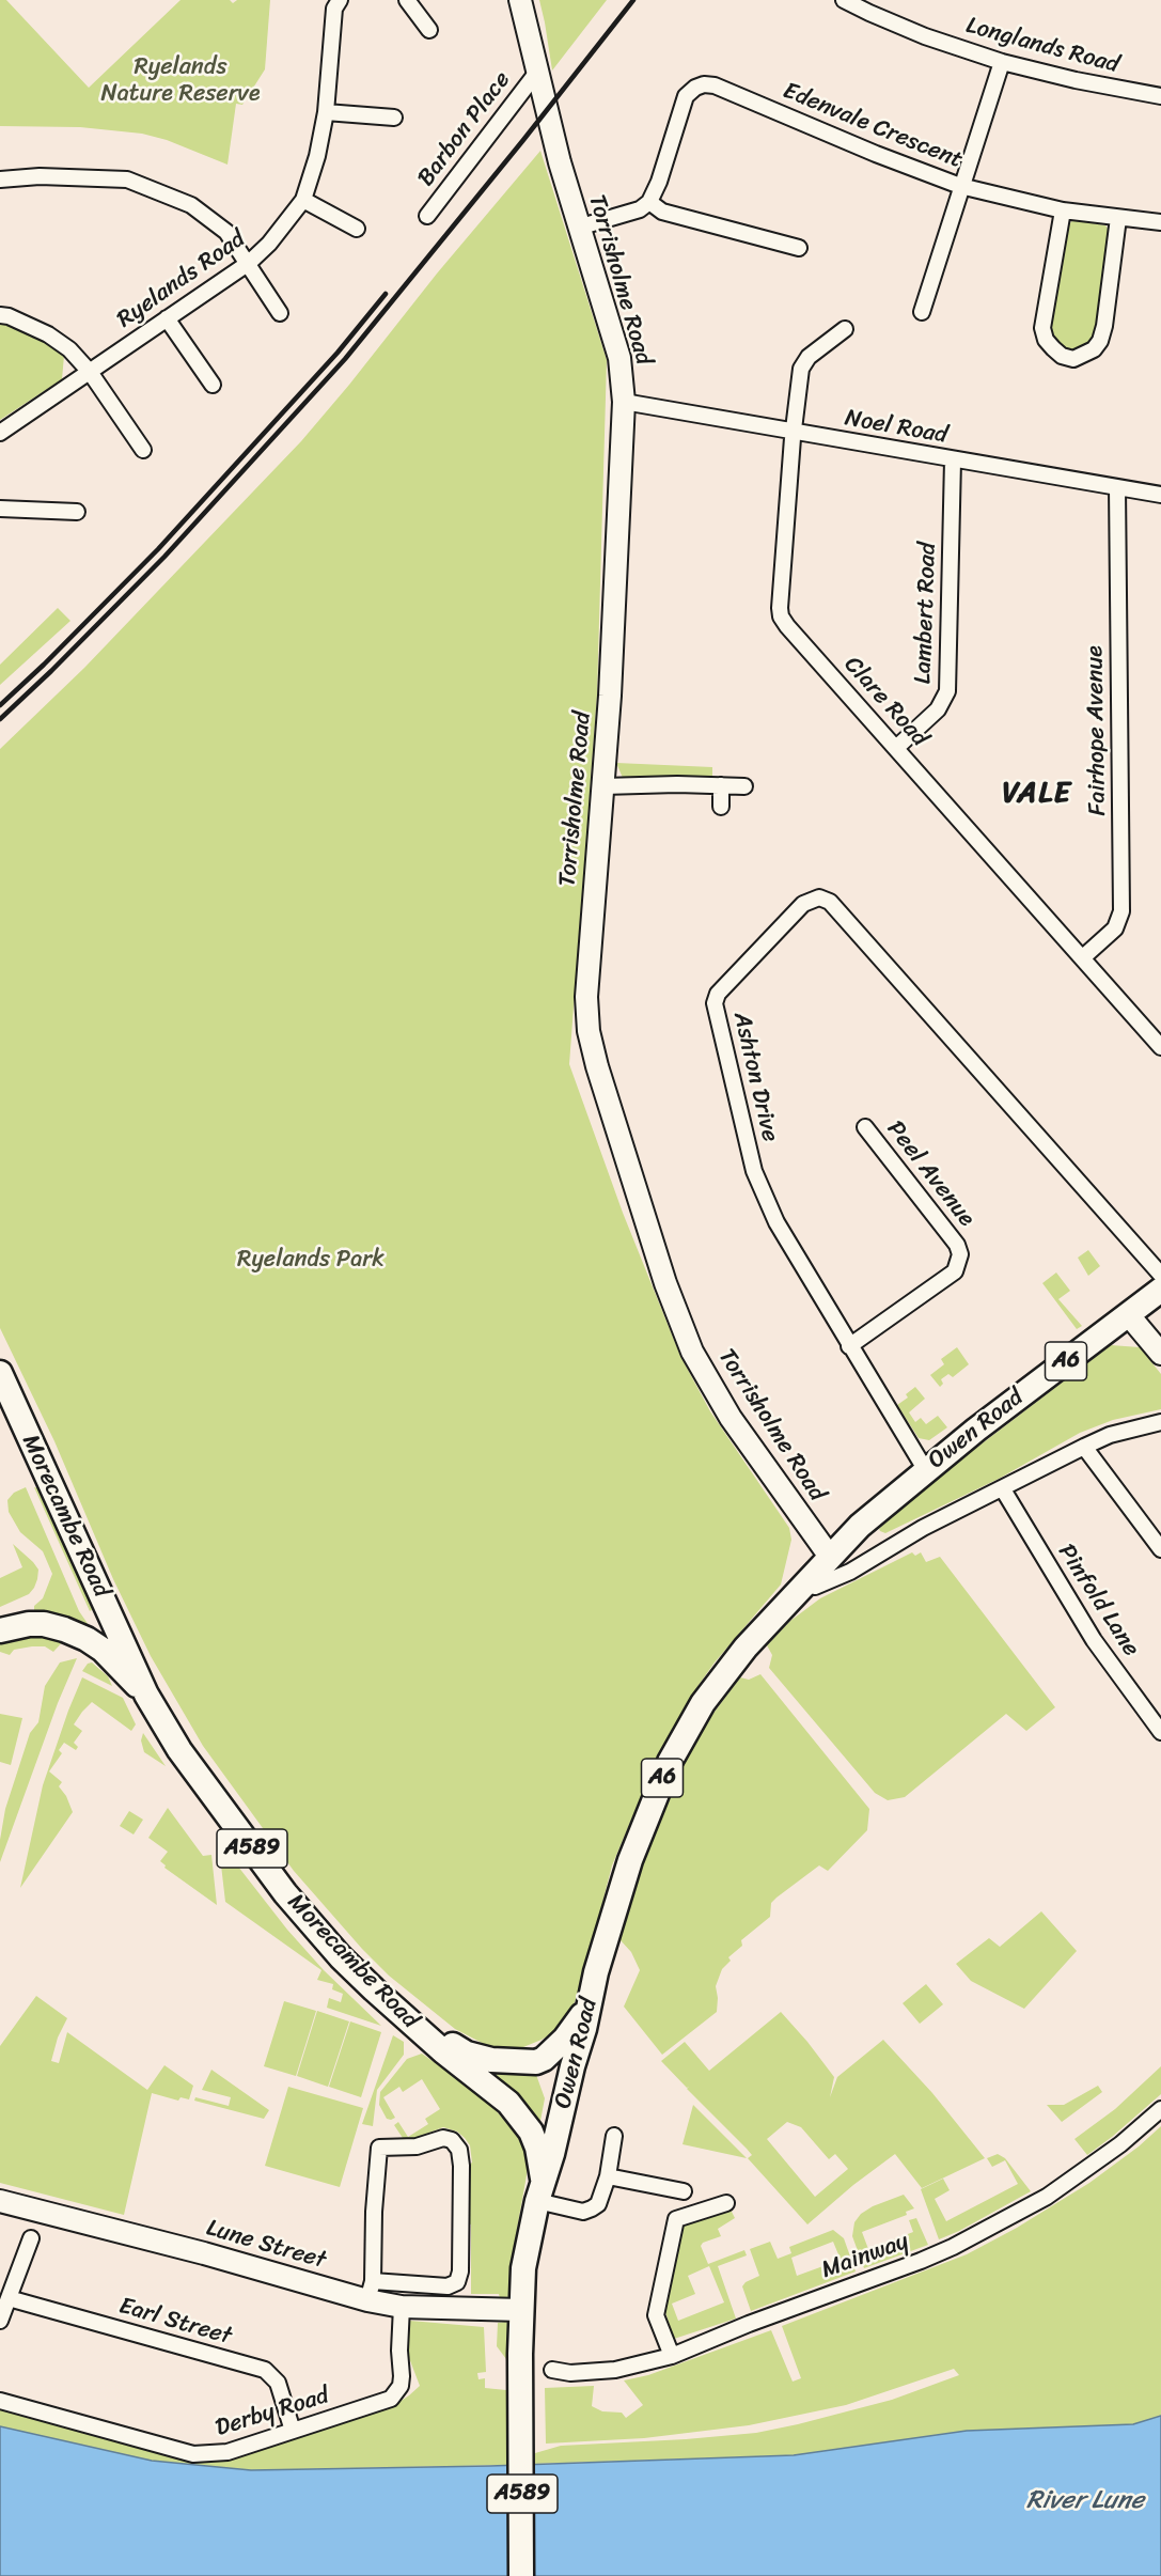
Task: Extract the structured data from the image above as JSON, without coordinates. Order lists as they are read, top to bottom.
{
  "streets": {
    "main road": [
      "Torrisholme Road",
      "A6",
      "Owen Road",
      "Morecambe Road",
      "A589",
      "Lune Street"
    ],
    "street": [
      "Longlands Road",
      "Edenvale Crescent",
      "Barbon Place",
      "Ryelands Road",
      "Noel Road",
      "Lambert Road",
      "Clare Road",
      "Fairhope Avenue",
      "Ashton Drive",
      "Peel Avenue",
      "Pinfold Lane",
      "Mainway",
      "Earl Street",
      "Derby Road"
    ]
  },
  "crossings": [
    ["Barbon Place", "Torrisholme Road"],
    ["Torrisholme Road", "Noel Road"],
    ["Torrisholme Road", "Owen Road"],
    ["Noel Road", "Lambert Road"],
    ["Noel Road", "Clare Road"],
    ["Noel Road", "Fairhope Avenue"],
    ["Lambert Road", "Clare Road"],
    ["Clare Road", "Fairhope Avenue"],
    ["Ashton Drive", "Peel Avenue"],
    ["Ashton Drive", "Owen Road"],
    ["Owen Road", "Morecambe Road"],
    ["Owen Road", "A589"],
    ["Owen Road", "Lune Street"],
    ["Morecambe Road", "A589"],
    ["Lune Street", "Derby Road"],
    ["Earl Street", "Derby Road"]
  ],
  "districts": ["VALE"],
  "water": ["River Lune"],
  "parks": ["Ryelands Nature Reserve", "Ryelands Park"]
}
